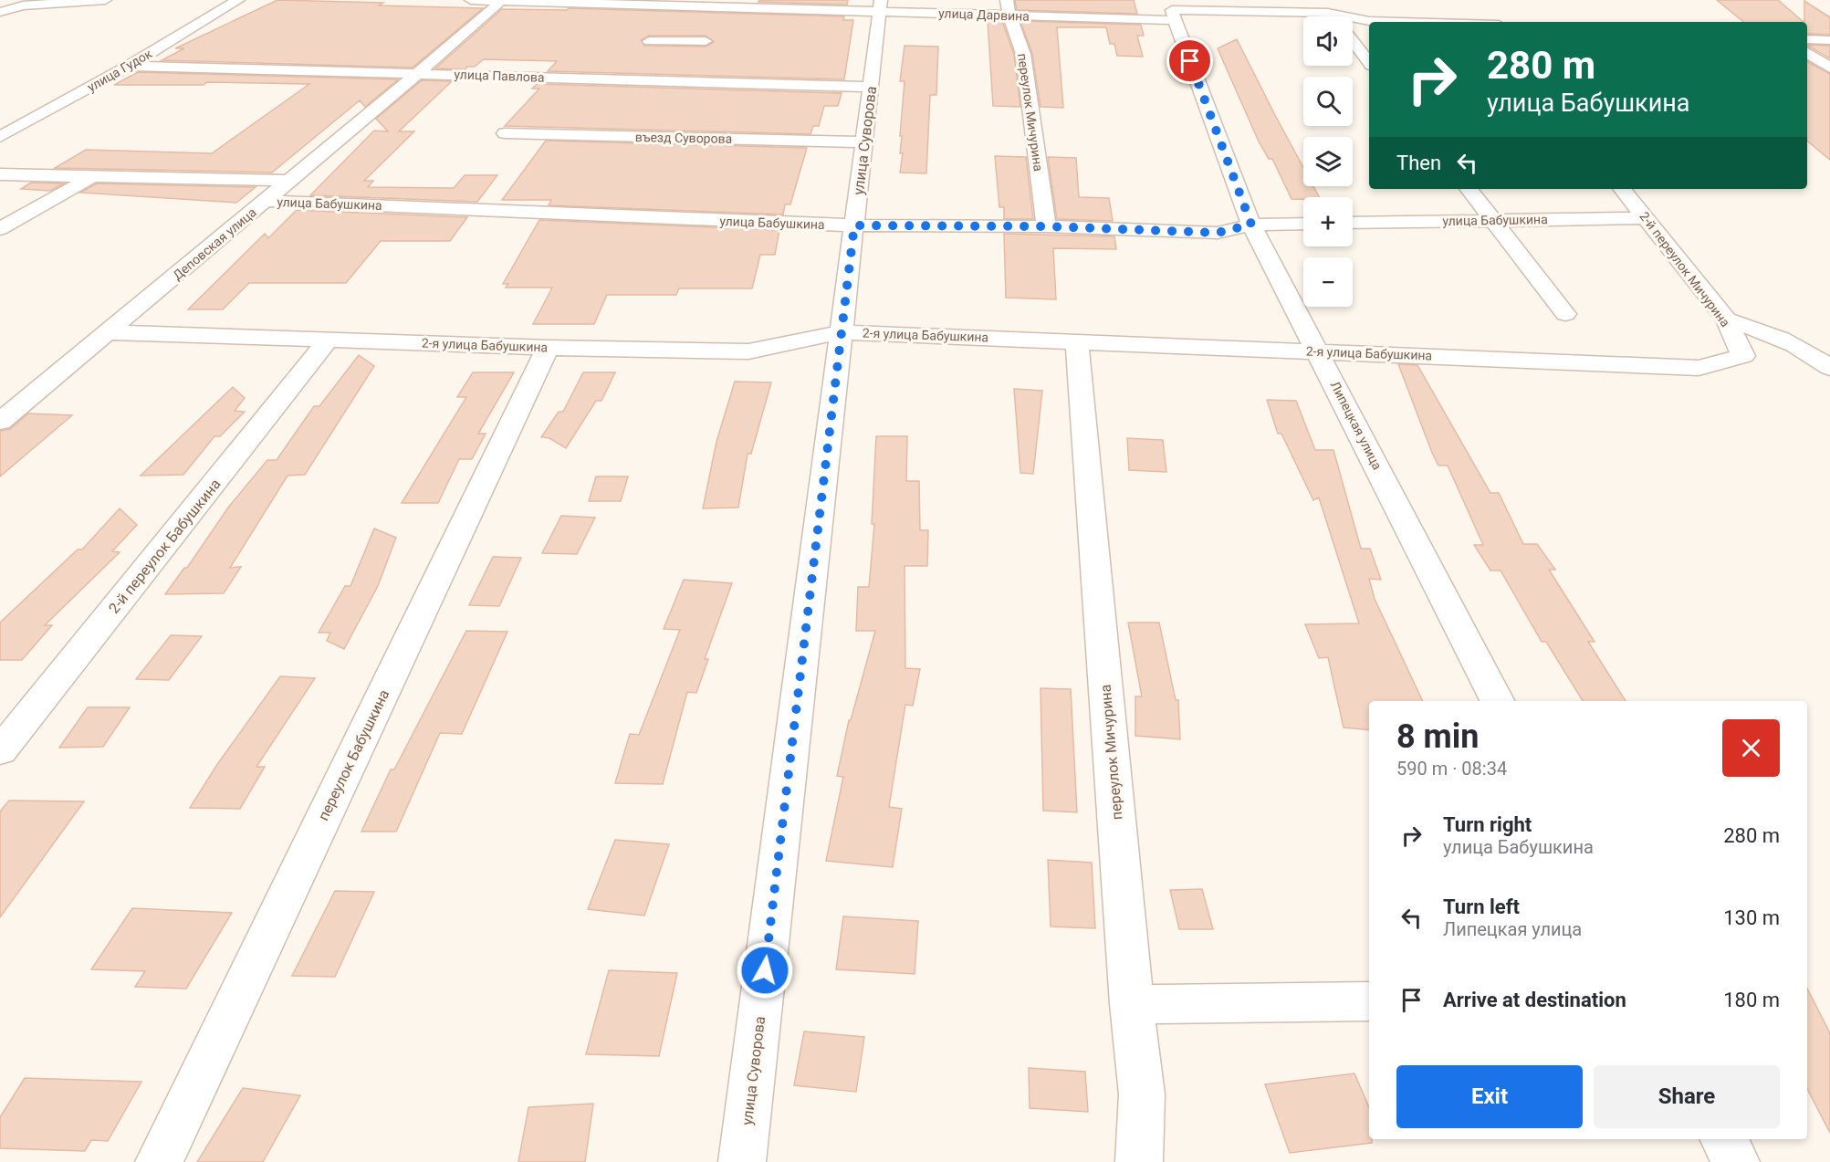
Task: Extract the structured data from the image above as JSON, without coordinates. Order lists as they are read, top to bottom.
{
  "streets": {
    "street": [
      "улица Дарвина",
      "улица Гудок",
      "улица Павлова",
      "переулок Мичурина",
      "въезд Суворова",
      "улица Суворова",
      "улица Бабушкина",
      "Деповская улица",
      "2-й переулок Мичурина",
      "2-я улица Бабушкина",
      "Липецкая улица",
      "2-й переулок Бабушкина",
      "переулок Бабушкина"
    ]
  },
  "crossings": [
    ["улица Дарвина", "переулок Мичурина"],
    ["улица Дарвина", "улица Суворова"],
    ["улица Дарвина", "Деповская улица"],
    ["улица Дарвина", "Липецкая улица"],
    ["улица Гудок", "улица Павлова"],
    ["улица Павлова", "улица Суворова"],
    ["улица Павлова", "Деповская улица"],
    ["переулок Мичурина", "улица Бабушкина"],
    ["переулок Мичурина", "2-я улица Бабушкина"],
    ["въезд Суворова", "улица Суворова"],
    ["улица Суворова", "улица Бабушкина"],
    ["улица Суворова", "2-я улица Бабушкина"],
    ["улица Бабушкина", "Деповская улица"],
    ["улица Бабушкина", "2-й переулок Мичурина"],
    ["улица Бабушкина", "Липецкая улица"],
    ["Деповская улица", "2-я улица Бабушкина"],
    ["2-й переулок Мичурина", "2-я улица Бабушкина"],
    ["2-я улица Бабушкина", "Липецкая улица"],
    ["2-я улица Бабушкина", "2-й переулок Бабушкина"],
    ["2-я улица Бабушкина", "переулок Бабушкина"]
  ],
  "page": {
    "map_buttons": ["+", "−"],
    "turn": ["280 m", "улица Бабушкина"],
    "then": "Then",
    "heading": ["8 min", "590 m · 08:34"],
    "list": [
      {
        "name": "Turn right",
        "note": "улица Бабушкина",
        "value": "280 m"
      },
      {
        "name": "Turn left",
        "note": "Липецкая улица",
        "value": "130 m"
      },
      {
        "name": "Arrive at destination",
        "value": "180 m"
      }
    ],
    "buttons": ["Exit", "Share"]
  }
}
